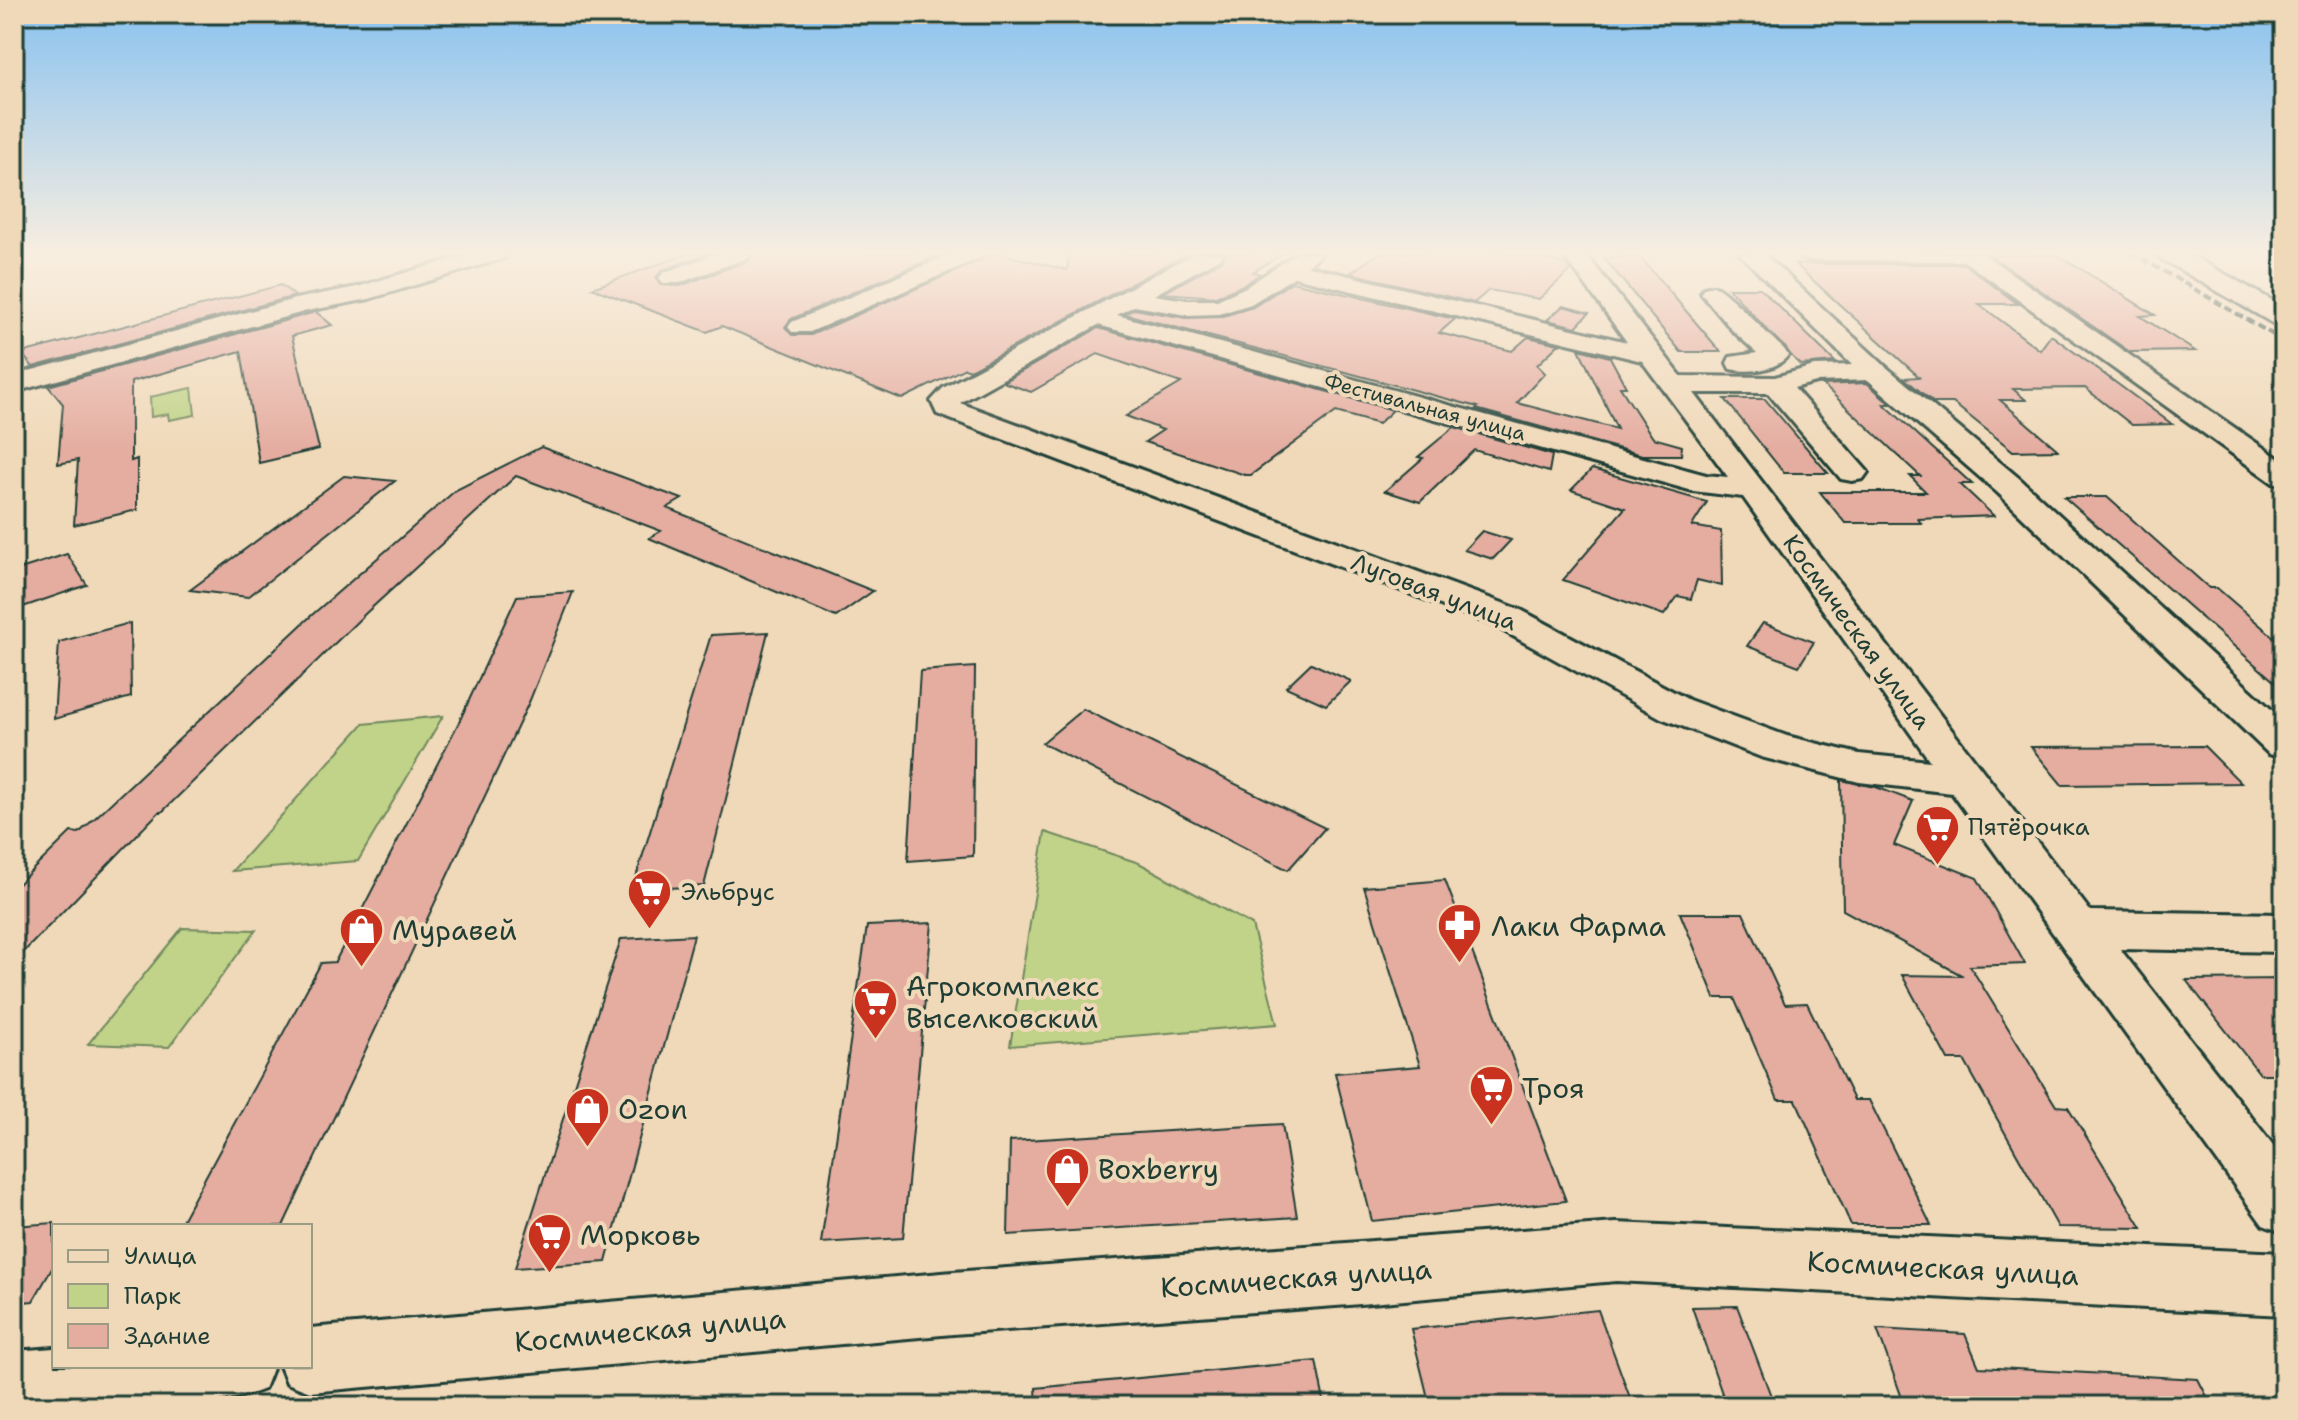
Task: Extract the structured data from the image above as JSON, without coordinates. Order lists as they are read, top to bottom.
{
  "streets": {
    "street": ["Фестивальная улица", "Луговая улица", "Космическая улица"]
  },
  "crossings": [
    ["Фестивальная улица", "Космическая улица"],
    ["Луговая улица", "Космическая улица"]
  ],
  "places": {
    "supermarket": [
      "Пятёрочка",
      "Эльбрус",
      "Агрокомплекс Выселковский",
      "Троя",
      "Морковь"
    ],
    "pharmacy": ["Лаки Фарма"],
    "shop": ["Муравей", "Ozon", "Boxberry"]
  },
  "legend": ["Улица", "Парк", "Здание"]
}
